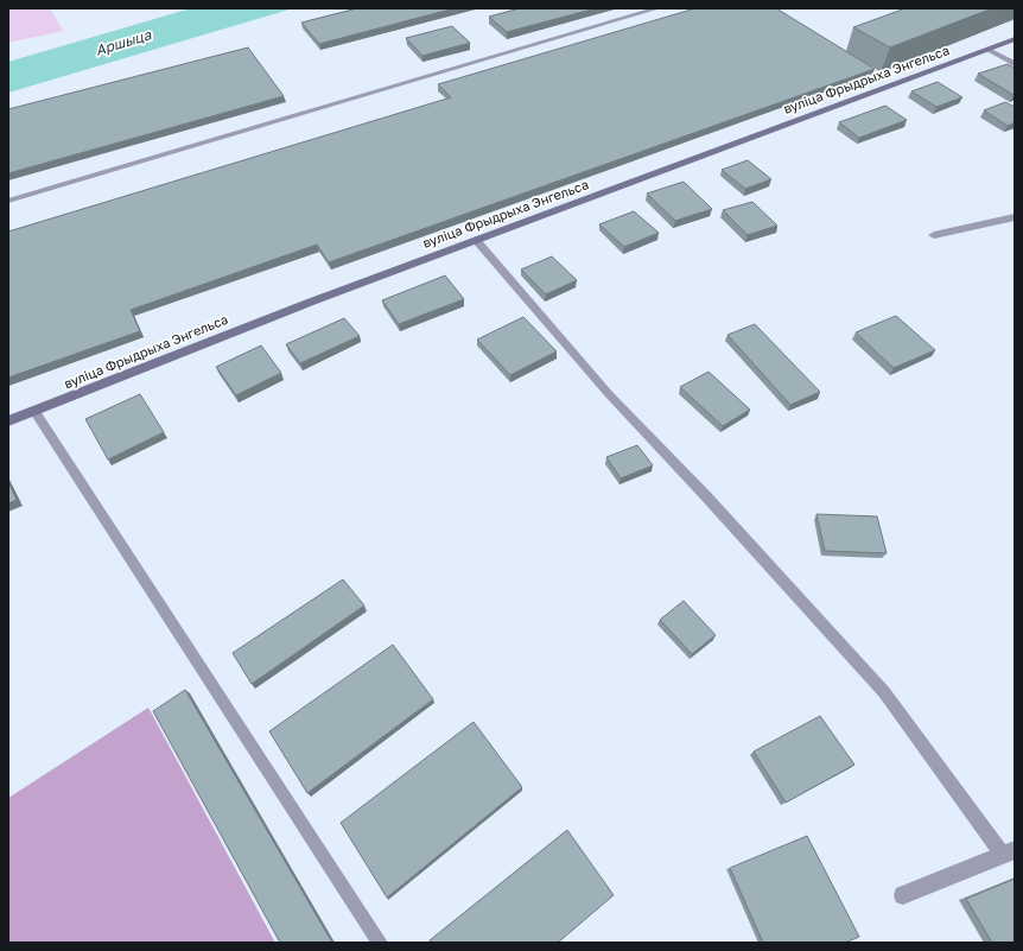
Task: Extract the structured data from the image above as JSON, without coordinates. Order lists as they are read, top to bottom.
{
  "streets": {
    "street": ["вуліца Фрыдрыха Энгельса"]
  },
  "water": ["Аршыца"]
}
